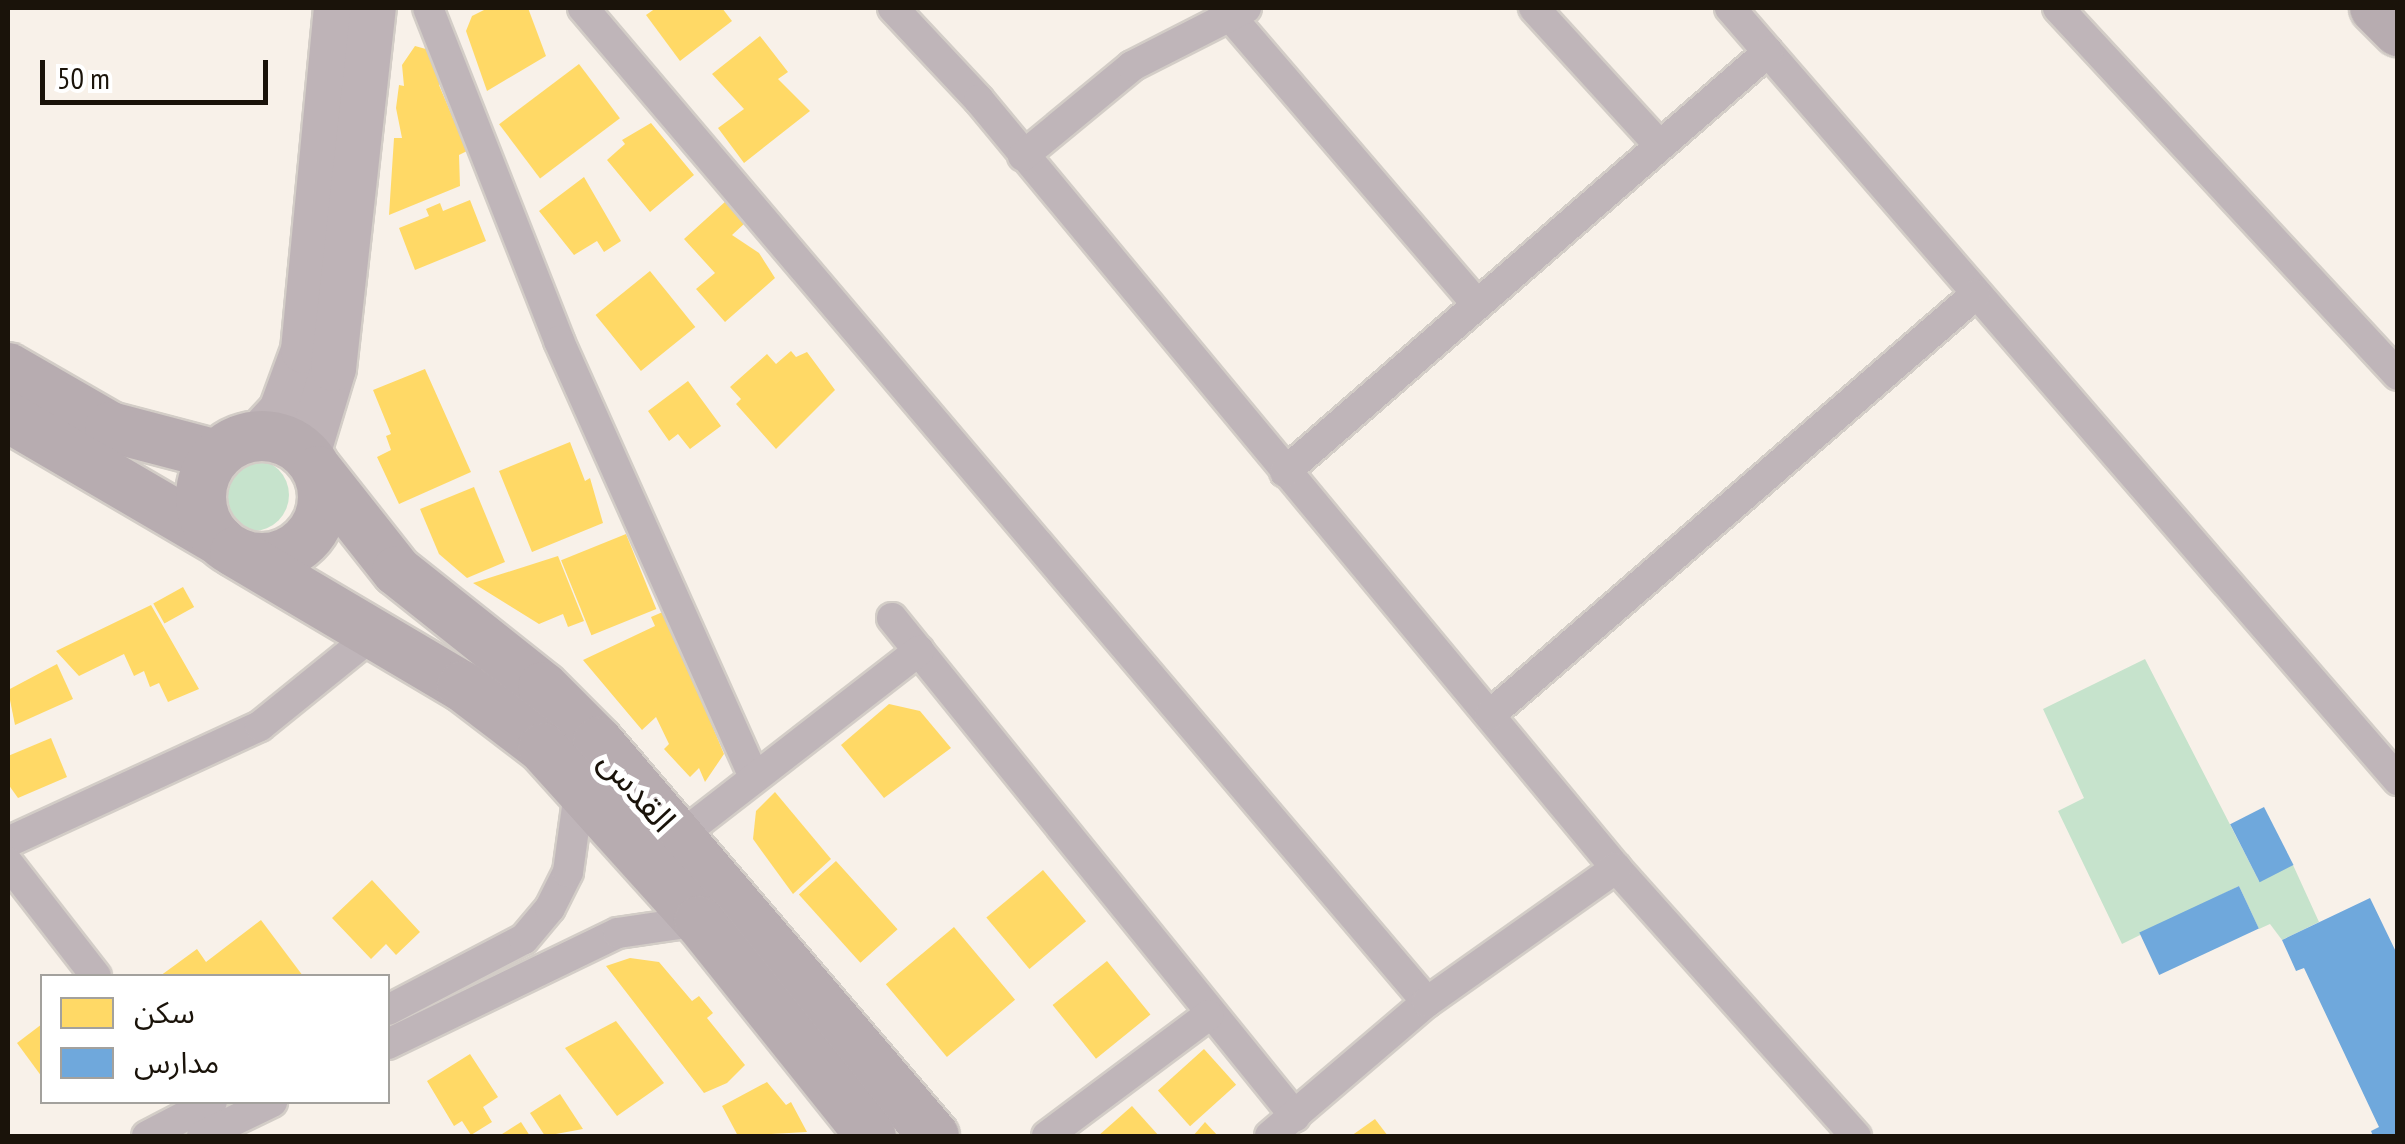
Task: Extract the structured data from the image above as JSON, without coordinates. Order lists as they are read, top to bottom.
{
  "streets": {
    "main road": ["القدس"]
  },
  "legend": ["سكن", "مدارس"],
  "scale_bar": "50 m"
}
